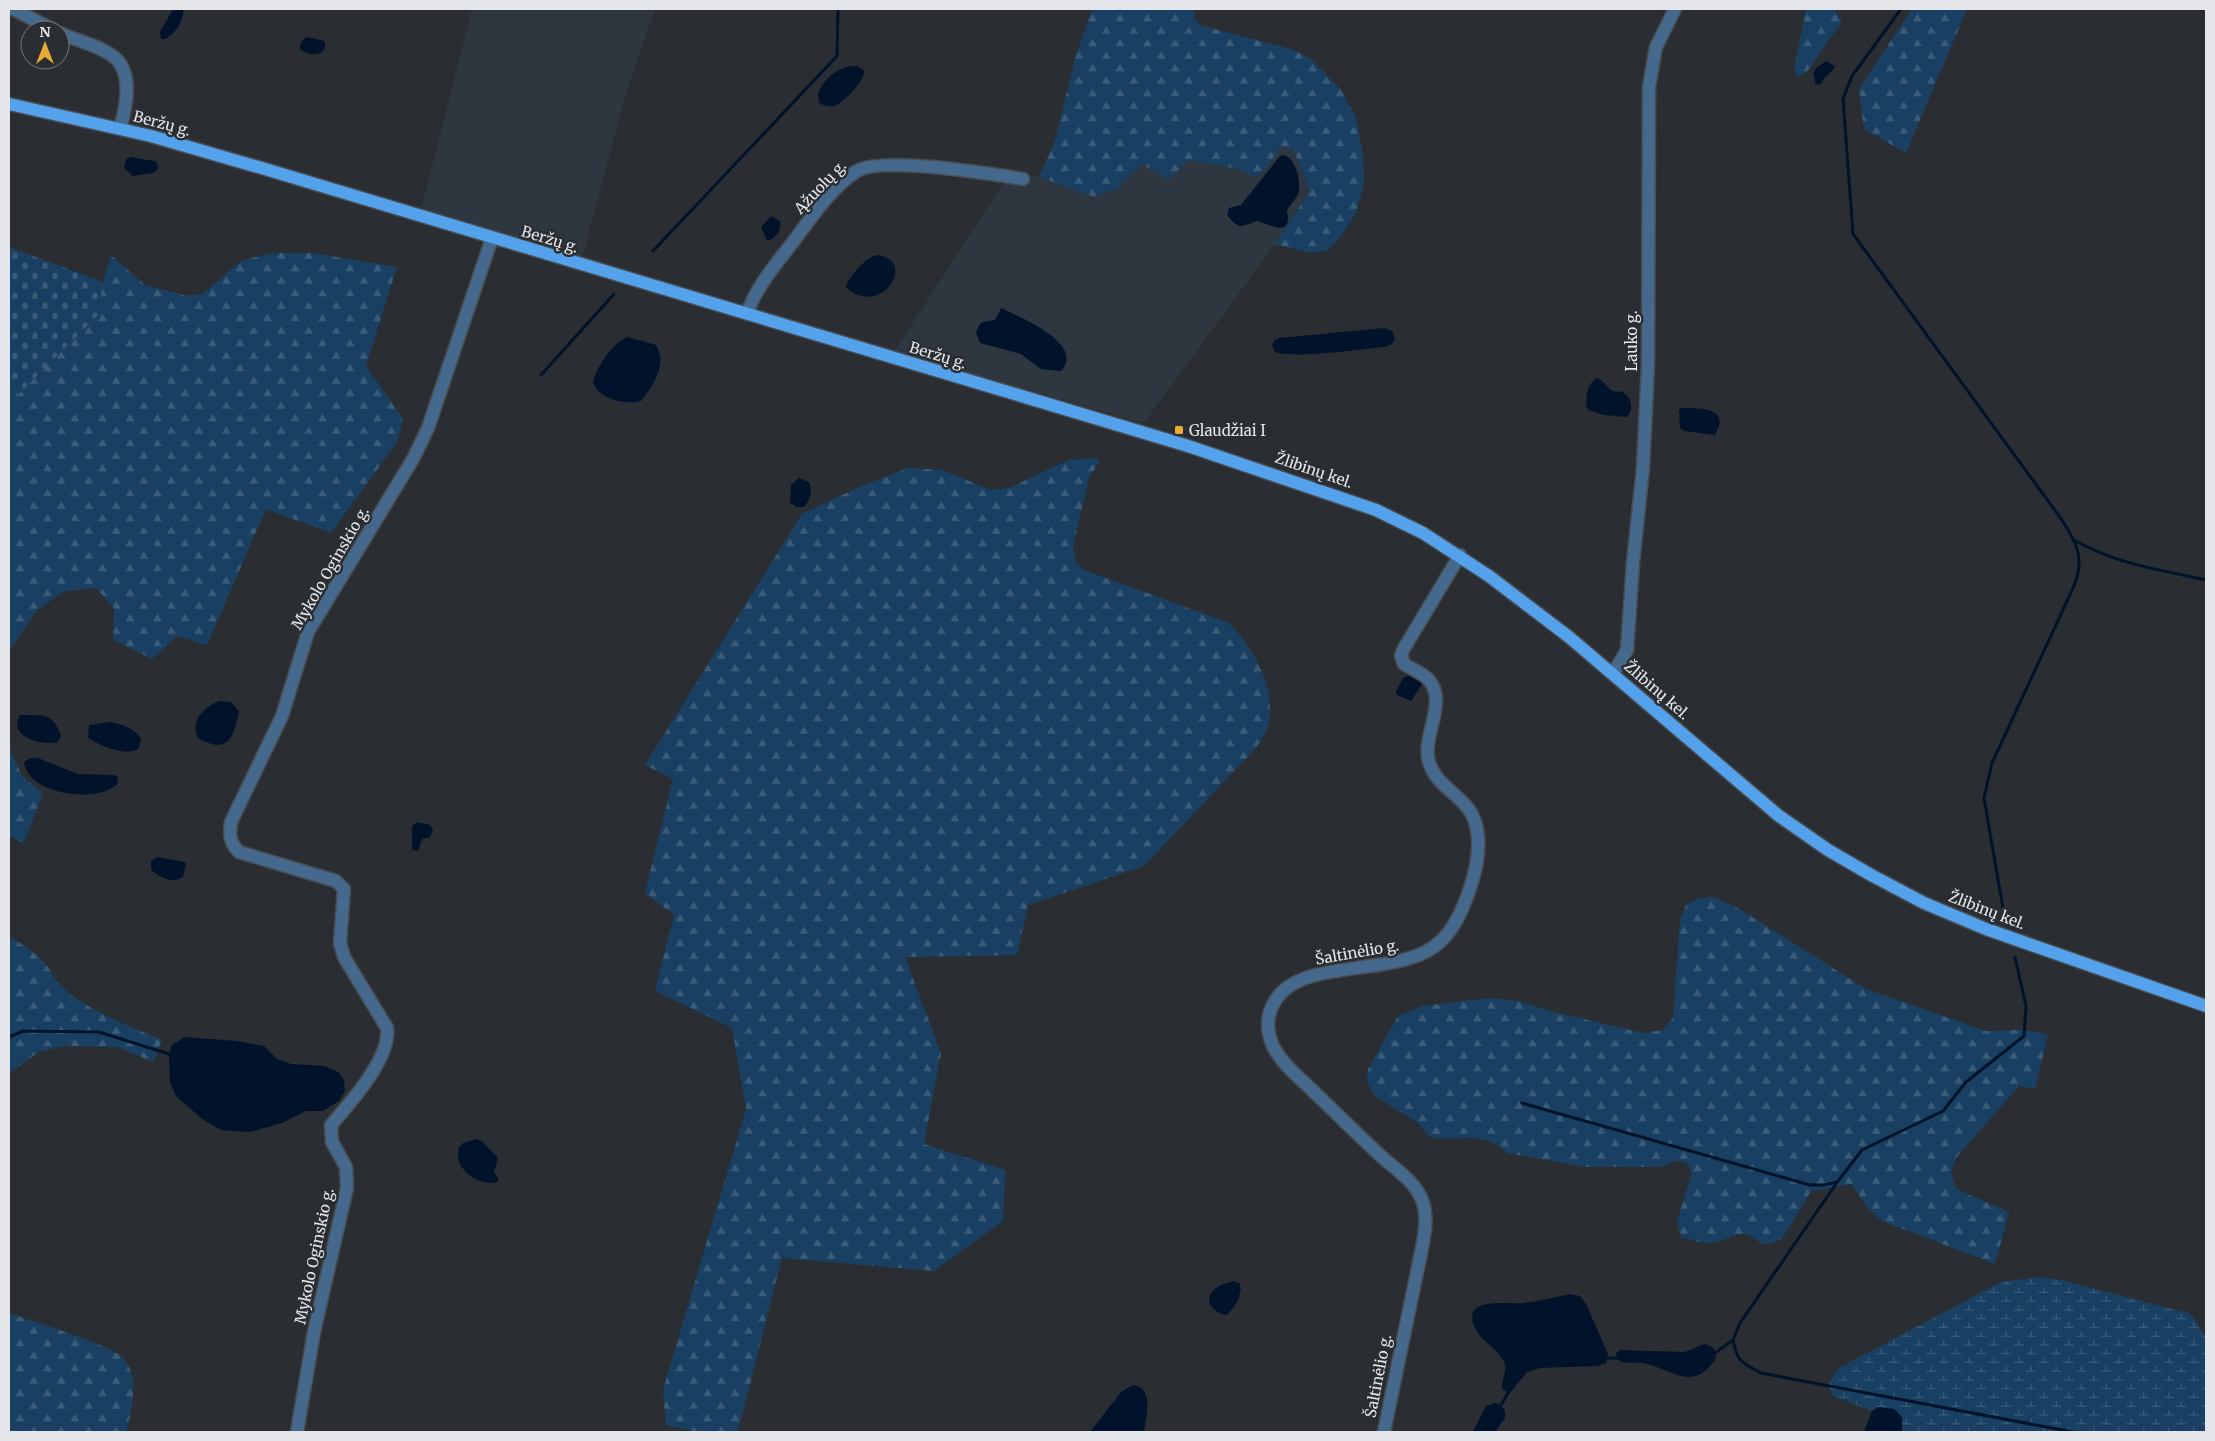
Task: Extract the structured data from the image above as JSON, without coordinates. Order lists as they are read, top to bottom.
{
  "streets": {
    "main road": ["Beržų g.", "Žlibinų kel."],
    "street": [
      "Ąžuolų g.",
      "Lauko g.",
      "Mykolo Oginskio g.",
      "Šaltinėlio g."
    ]
  },
  "crossings": [
    ["Beržų g.", "Ąžuolų g."],
    ["Beržų g.", "Žlibinų kel."],
    ["Beržų g.", "Mykolo Oginskio g."],
    ["Lauko g.", "Žlibinų kel."],
    ["Žlibinų kel.", "Šaltinėlio g."]
  ],
  "places": {
    "transit": ["Glaudžiai I"]
  },
  "north": "top"
}
